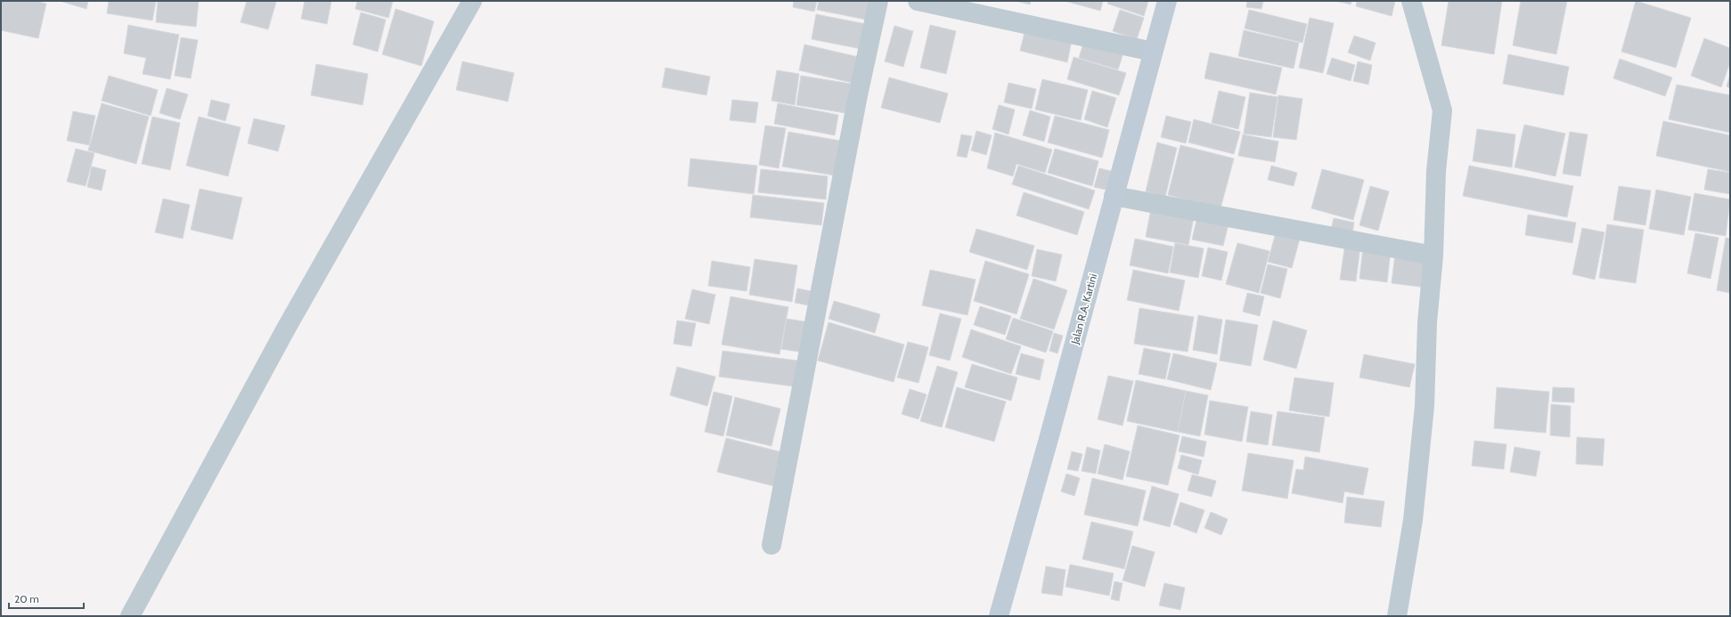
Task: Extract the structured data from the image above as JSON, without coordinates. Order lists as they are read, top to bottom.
{
  "streets": {
    "main road": ["Jalan R.A. Kartini"]
  },
  "scale_bar": "20 m"
}
